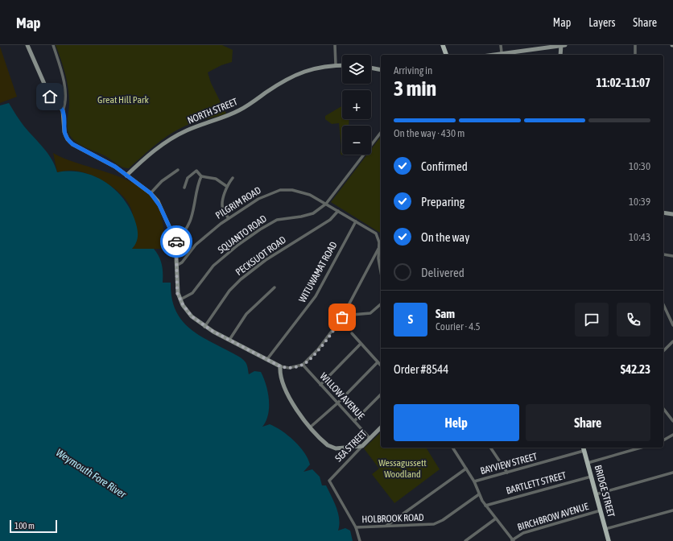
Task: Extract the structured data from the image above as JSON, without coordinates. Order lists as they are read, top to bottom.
{
  "streets": {
    "main road": ["BRIDGE STREET"],
    "street": [
      "NORTH STREET",
      "PILGRIM ROAD",
      "SQUANTO ROAD",
      "PECKSUOT ROAD",
      "WITUWAMAT ROAD",
      "WILLOW AVENUE",
      "SEA STREET",
      "BAYVIEW STREET",
      "BARTLETT STREET",
      "BIRCHBROW AVENUE",
      "HOLBROOK ROAD"
    ]
  },
  "crossings": [
    ["PILGRIM ROAD", "SQUANTO ROAD"],
    ["PILGRIM ROAD", "PECKSUOT ROAD"],
    ["PILGRIM ROAD", "WITUWAMAT ROAD"],
    ["WILLOW AVENUE", "SEA STREET"],
    ["SEA STREET", "HOLBROOK ROAD"],
    ["BAYVIEW STREET", "BRIDGE STREET"],
    ["BARTLETT STREET", "BRIDGE STREET"],
    ["BRIDGE STREET", "BIRCHBROW AVENUE"]
  ],
  "water": ["Weymouth Fore River"],
  "parks": ["Great Hill Park", "Wessagussett Woodland"],
  "scale_bar": "100 m",
  "page": {
    "header": "Map",
    "nav": ["Map", "Layers", "Share"],
    "map_buttons": ["+", "−"],
    "heading": ["3 min", "Arriving in", "11:02–11:07"],
    "panel": [
      "Sam",
      "Courier · 4.5",
      "Order #8544",
      "$42.23"
    ],
    "bar": "On the way · 430 m",
    "list": [
      ["Confirmed", "10:30"],
      ["Preparing", "10:39"],
      ["On the way", "10:43"],
      "Delivered"
    ],
    "round": "S",
    "buttons": ["Help", "Share"],
    "scale": "100 m"
  }
}
